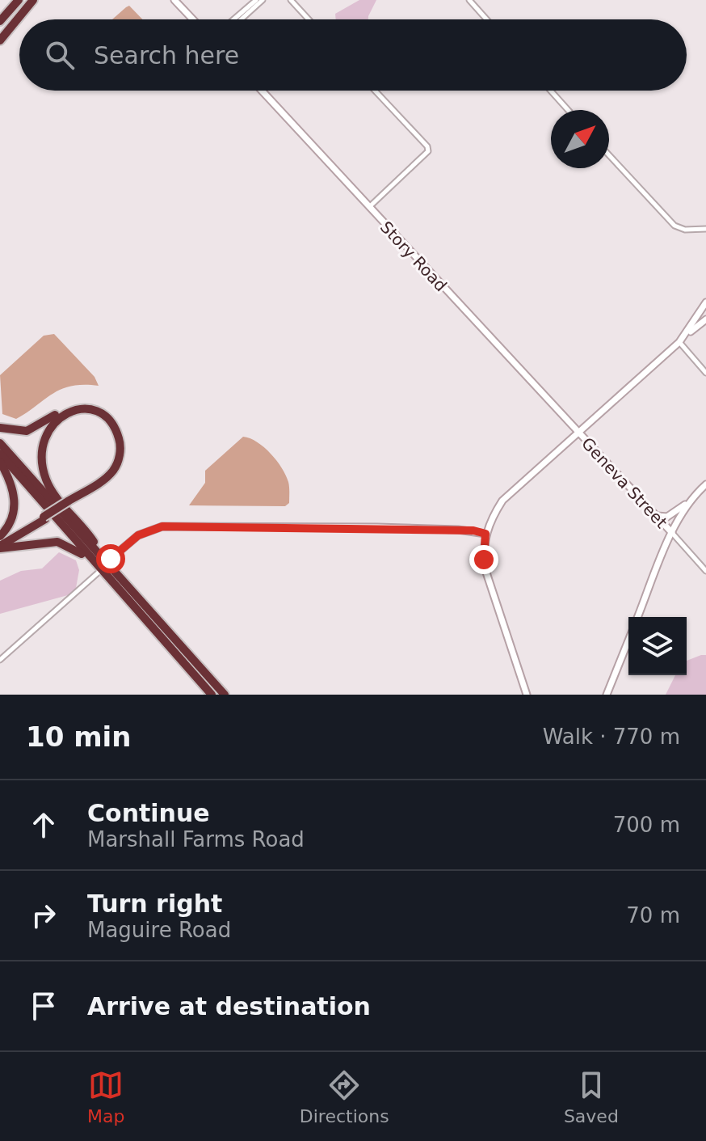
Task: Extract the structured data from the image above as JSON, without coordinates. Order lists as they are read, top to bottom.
{
  "streets": {
    "street": ["Story Road", "Geneva Street"]
  },
  "crossings": [
    ["Story Road", "Geneva Street"]
  ],
  "north": "top right",
  "page": {
    "search": "Search here",
    "heading": ["10 min", "Walk · 770 m"],
    "list": [
      ["Continue", "Marshall Farms Road", "700 m"],
      ["Turn right", "Maguire Road", "70 m"],
      "Arrive at destination"
    ],
    "nav": ["Map", "Directions", "Saved"]
  }
}
